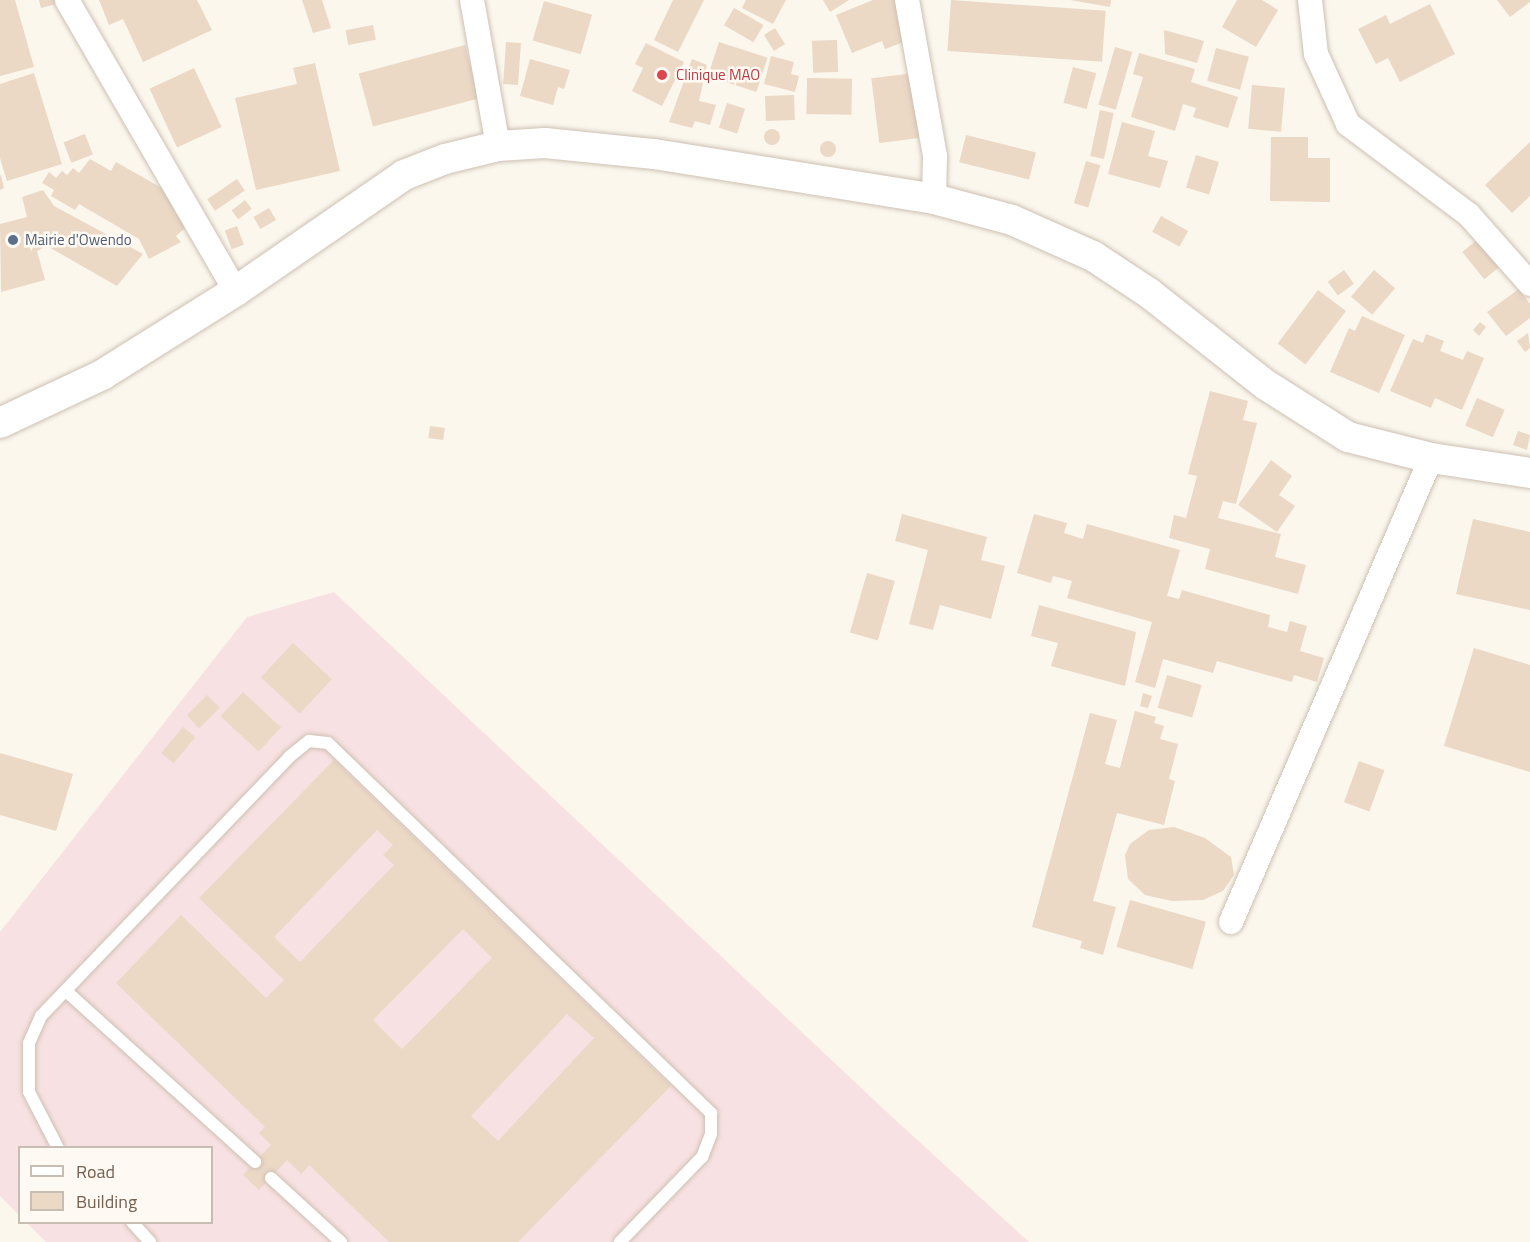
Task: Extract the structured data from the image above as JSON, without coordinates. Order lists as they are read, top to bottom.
{
  "places": ["Clinique MAO", "Mairie d'Owendo"],
  "legend": ["Road", "Building"]
}
